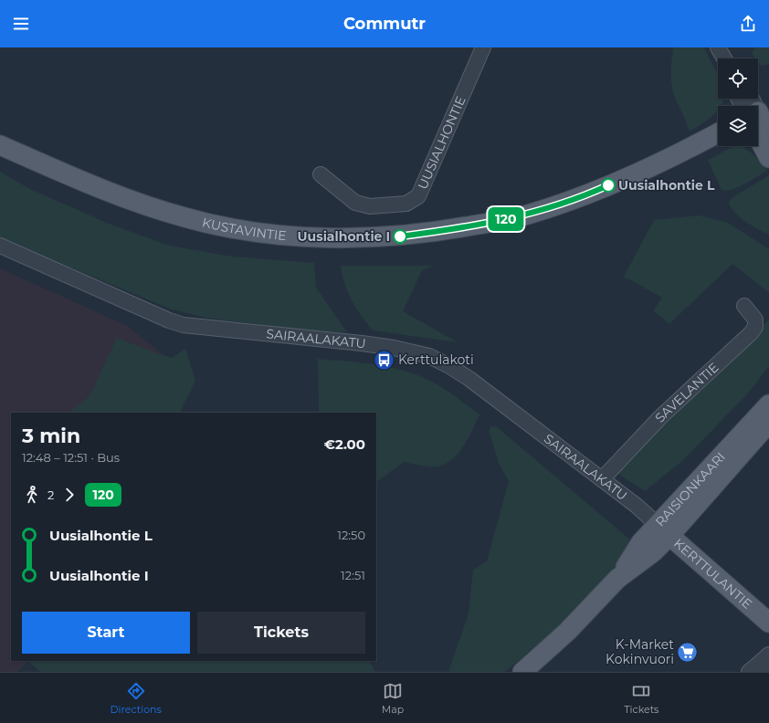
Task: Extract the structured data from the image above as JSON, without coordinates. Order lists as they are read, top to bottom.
{
  "streets": {
    "main road": ["KUSTAVINTIE", "RAISIONKAARI", "KERTTULANTIE"],
    "street": ["UUSIALHONTIE", "SAIRAALAKATU", "SAVELANTIE"]
  },
  "crossings": [
    ["SAIRAALAKATU", "SAVELANTIE"],
    ["SAIRAALAKATU", "RAISIONKAARI"],
    ["SAIRAALAKATU", "KERTTULANTIE"],
    ["RAISIONKAARI", "KERTTULANTIE"]
  ],
  "places": {
    "other": ["Uusialhontie L", "Uusialhontie I"],
    "bus stop": ["Kerttulakoti"],
    "supermarket": ["K-Market Kokinvuori"]
  },
  "lines": ["bus line 120"],
  "page": {
    "header": "Commutr",
    "on_map": "120",
    "heading": ["3 min", "12:48 – 12:51 · Bus", "€2.00"],
    "legs": ["2", "120"],
    "list": [
      {
        "name": "Uusialhontie L",
        "value": "12:50"
      },
      {
        "name": "Uusialhontie I",
        "value": "12:51"
      }
    ],
    "buttons": ["Start", "Tickets"],
    "tabs": ["Directions", "Map", "Tickets"]
  }
}
